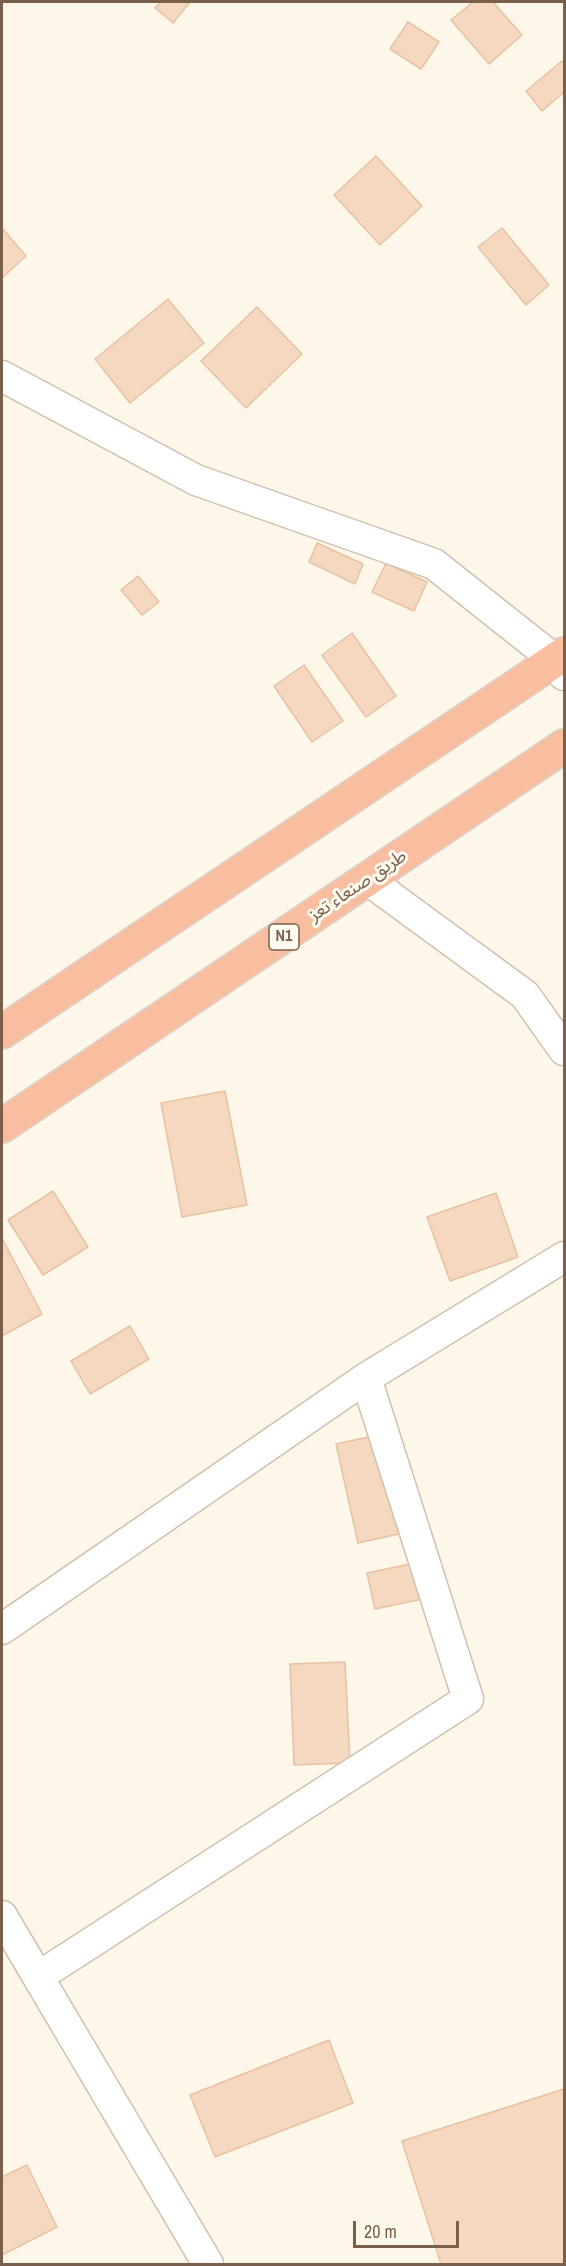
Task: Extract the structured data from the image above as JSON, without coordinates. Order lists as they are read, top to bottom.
{
  "streets": {
    "highway": ["طريق صنعاء تعز", "N1"]
  },
  "scale_bar": "20 m"
}
